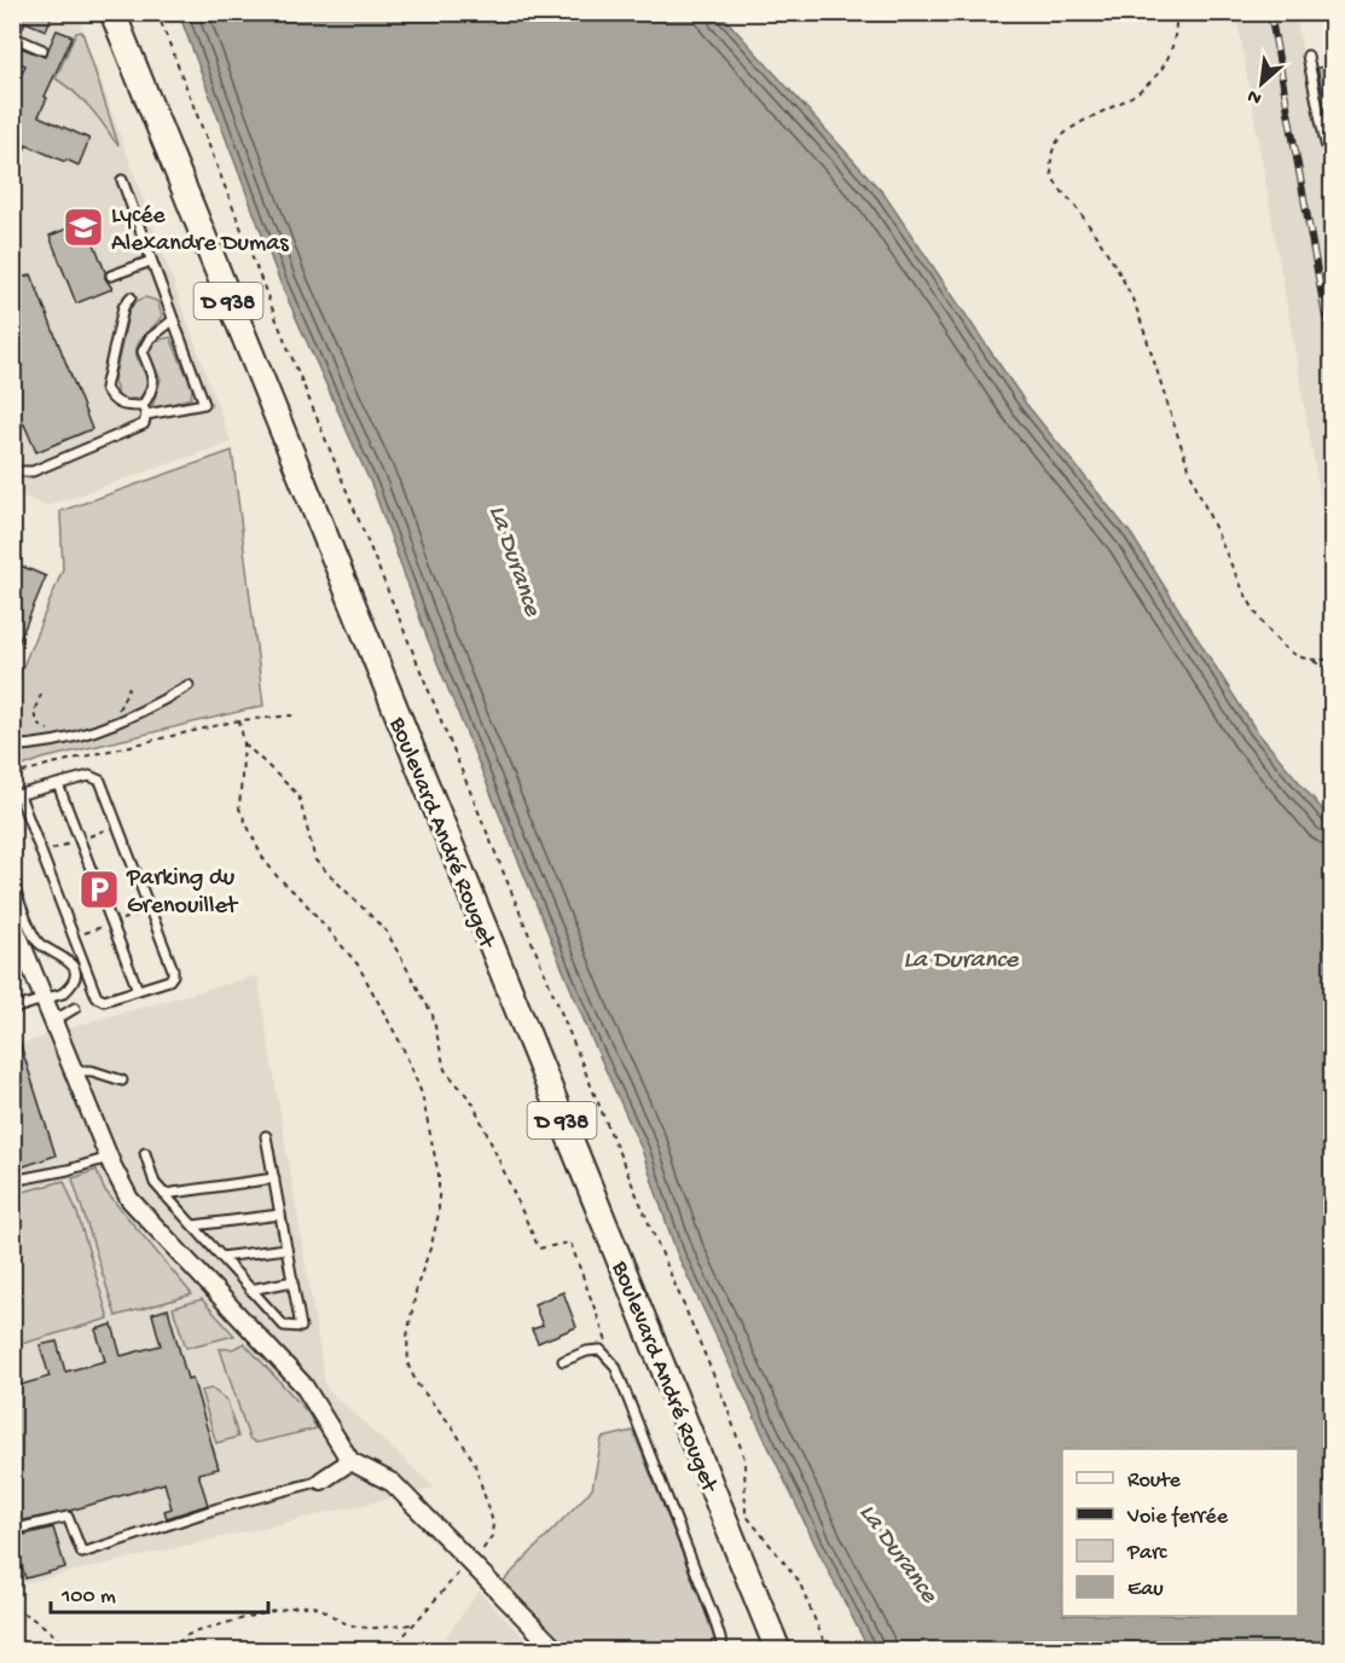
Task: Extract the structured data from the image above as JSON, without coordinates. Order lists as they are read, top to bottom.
{
  "streets": {
    "main road": ["D 938", "Boulevard André Rouget"]
  },
  "water": ["La Durance"],
  "places": {
    "school or university": ["Lycée Alexandre Dumas"],
    "parking": ["Parking du Grenouillet"]
  },
  "legend": [
    "Route",
    "Voie ferrée",
    "Parc",
    "Eau"
  ],
  "scale_bar": "100 m",
  "north": "bottom left"
}
